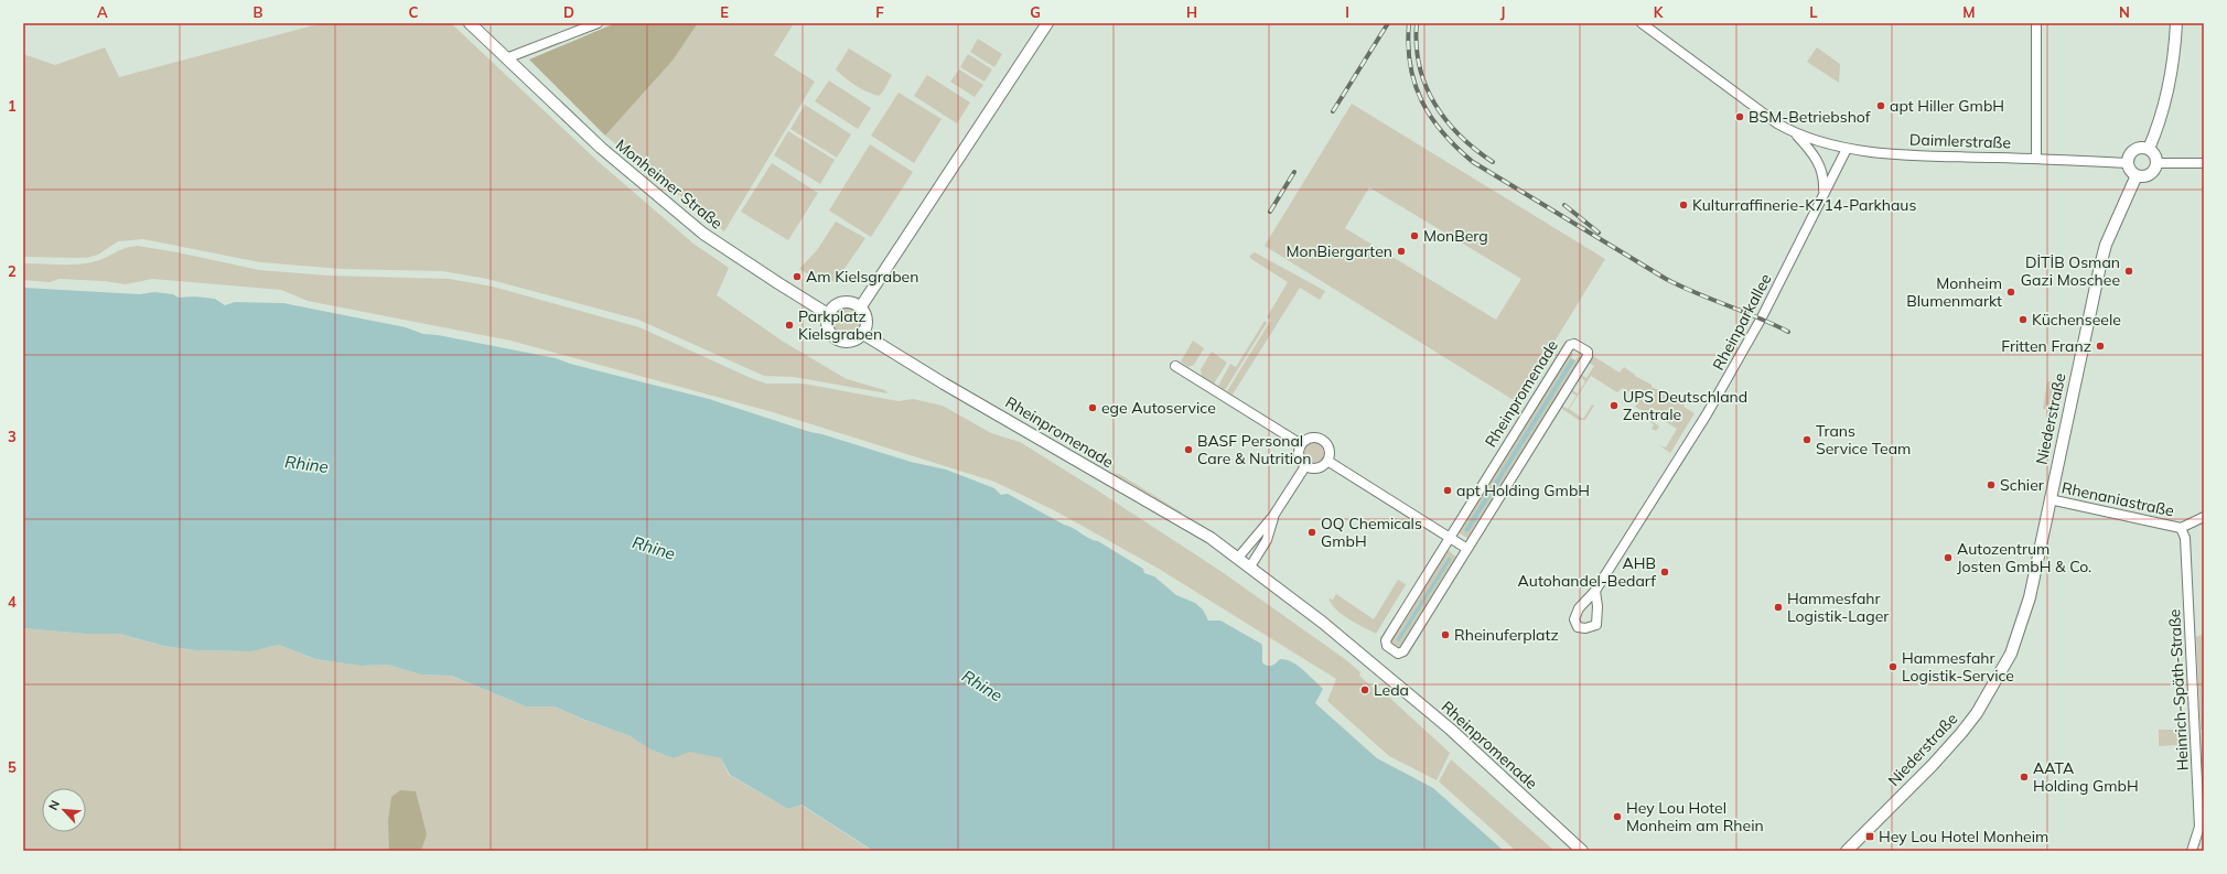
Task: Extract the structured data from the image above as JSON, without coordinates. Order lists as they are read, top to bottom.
{
  "streets": {
    "street": [
      "Daimlerstraße",
      "Monheimer Straße",
      "Rheinparkallee",
      "Rheinpromenade",
      "Niederstraße",
      "Rhenaniastraße",
      "Heinrich-Späth-Straße"
    ]
  },
  "crossings": [
    ["Daimlerstraße", "Rheinparkallee"],
    ["Daimlerstraße", "Niederstraße"],
    ["Monheimer Straße", "Rheinpromenade"],
    ["Niederstraße", "Rhenaniastraße"],
    ["Rhenaniastraße", "Heinrich-Späth-Straße"]
  ],
  "water": ["Rhine"],
  "places": {
    "other": [
      "apt Hiller GmbH",
      "BSM-Betriebshof",
      "Kulturraffinerie-K714-Parkhaus",
      "MonBerg",
      "MonBiergarten",
      "DİTİB Osman Gazi Moschee",
      "Am Kielsgraben",
      "Monheim Blumenmarkt",
      "Küchenseele",
      "Parkplatz Kielsgraben",
      "Fritten Franz",
      "UPS Deutschland Zentrale",
      "ege Autoservice",
      "Trans Service Team",
      "BASF Personal Care & Nutrition",
      "Schier",
      "apt Holding GmbH",
      "OQ Chemicals GmbH",
      "Autozentrum Josten GmbH & Co.",
      "AHB Autohandel-Bedarf",
      "Hammesfahr Logistik-Lager",
      "Rheinuferplatz",
      "Hammesfahr Logistik-Service",
      "Leda",
      "AATA Holding GmbH",
      "Hey Lou Hotel Monheim am Rhein"
    ],
    "transit": ["Hey Lou Hotel Monheim"]
  },
  "north": "top left",
  "grid": {
    "columns": [
      "A",
      "B",
      "C",
      "D",
      "E",
      "F",
      "G",
      "H",
      "I",
      "J",
      "K",
      "L",
      "M",
      "N"
    ],
    "rows": [
      "1",
      "2",
      "3",
      "4",
      "5"
    ]
  }
}
